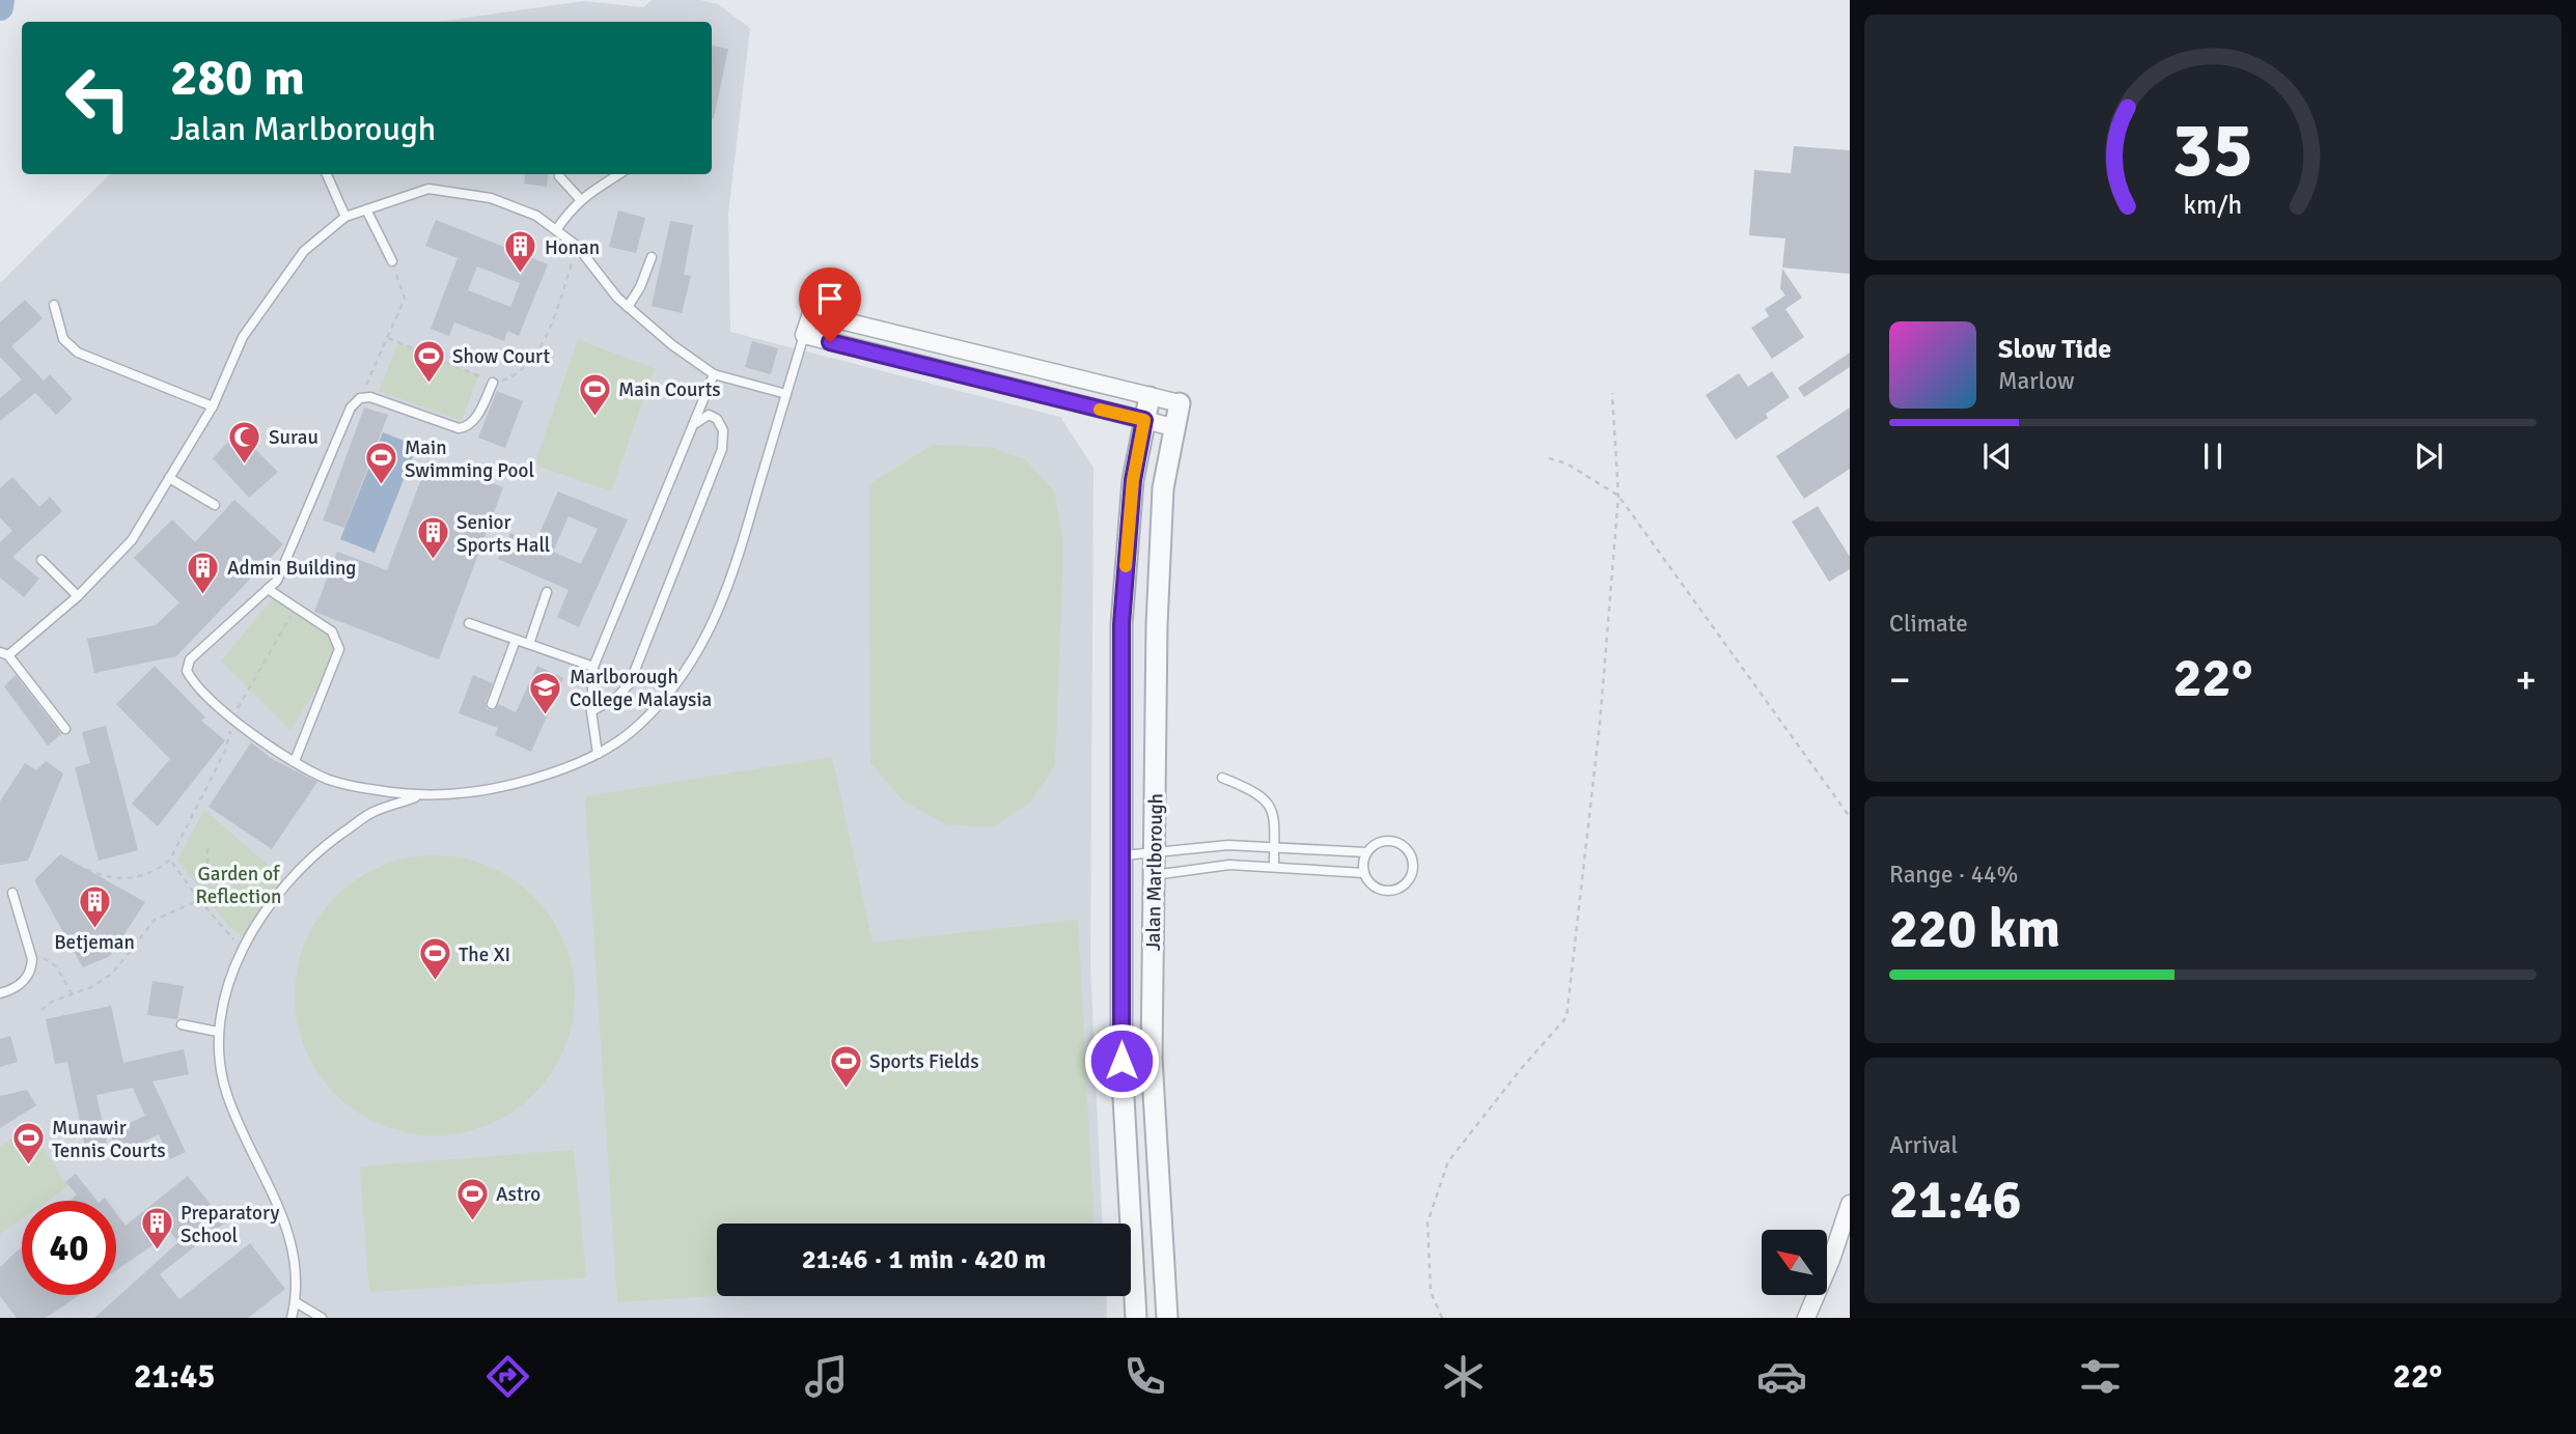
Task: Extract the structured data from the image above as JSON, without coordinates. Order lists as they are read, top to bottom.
{
  "streets": {
    "street": ["Jalan Marlborough"]
  },
  "parks": ["Garden of Reflection"],
  "places": {
    "building": [
      "Honan",
      "Senior Sports Hall",
      "Admin Building",
      "Betjeman",
      "Preparatory School"
    ],
    "sports": [
      "Show Court",
      "Main Courts",
      "Main Swimming Pool",
      "The XI",
      "Sports Fields",
      "Munawir Tennis Courts",
      "Astro"
    ],
    "mosque": ["Surau"],
    "school or university": ["Marlborough College Malaysia"]
  },
  "north": "top left",
  "page": {
    "turn": ["280 m", "Jalan Marlborough"],
    "song": ["Slow Tide", "Marlow"],
    "tile": [
      "Climate",
      ["Range · 44%", "220 km"],
      ["Arrival", "21:46"]
    ],
    "heat": ["−", "22°", "+"],
    "limit": "40",
    "trip": "21:46 · 1 min · 420 m",
    "tabs": ["21:45", "22°"],
    "gauge": ["35", "km/h"]
  }
}
